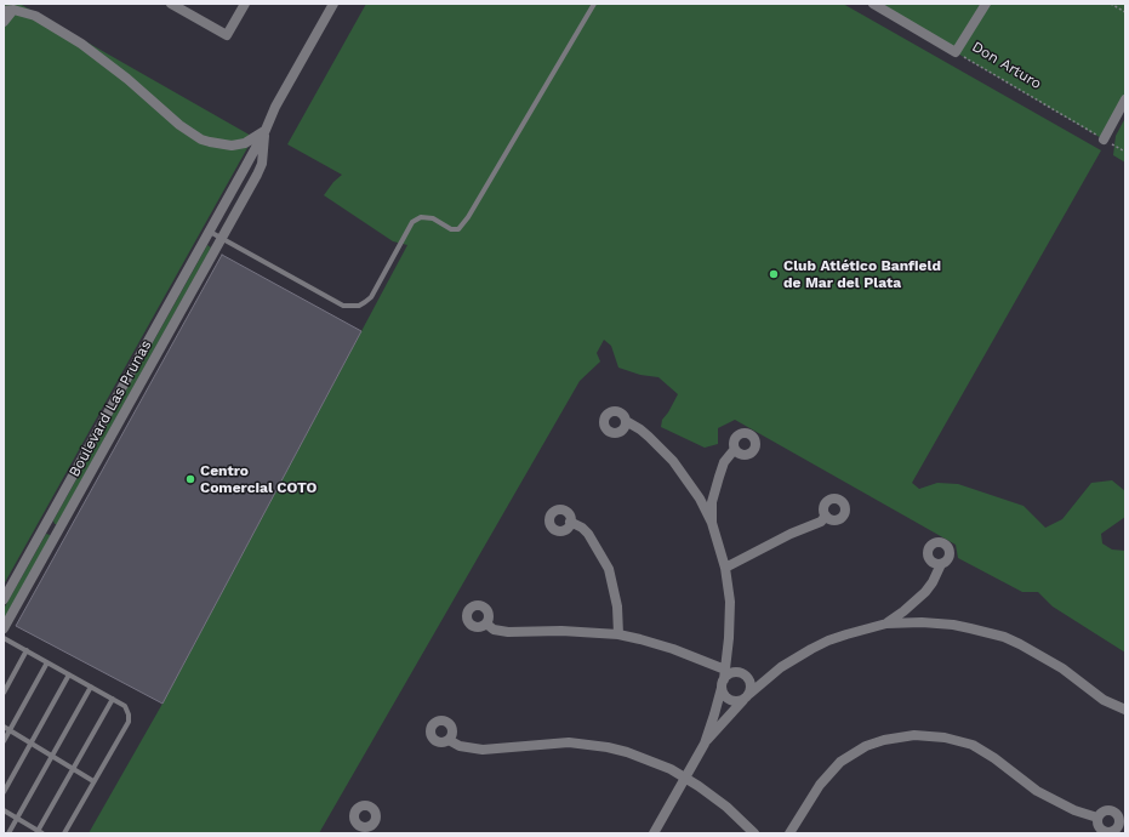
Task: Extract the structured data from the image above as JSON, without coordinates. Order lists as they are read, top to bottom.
{
  "streets": {
    "street": ["Don Arturo", "Boulevard Las Prunas"]
  },
  "places": ["Club Atlético Banfield de Mar del Plata", "Centro Comercial COTO"]
}
